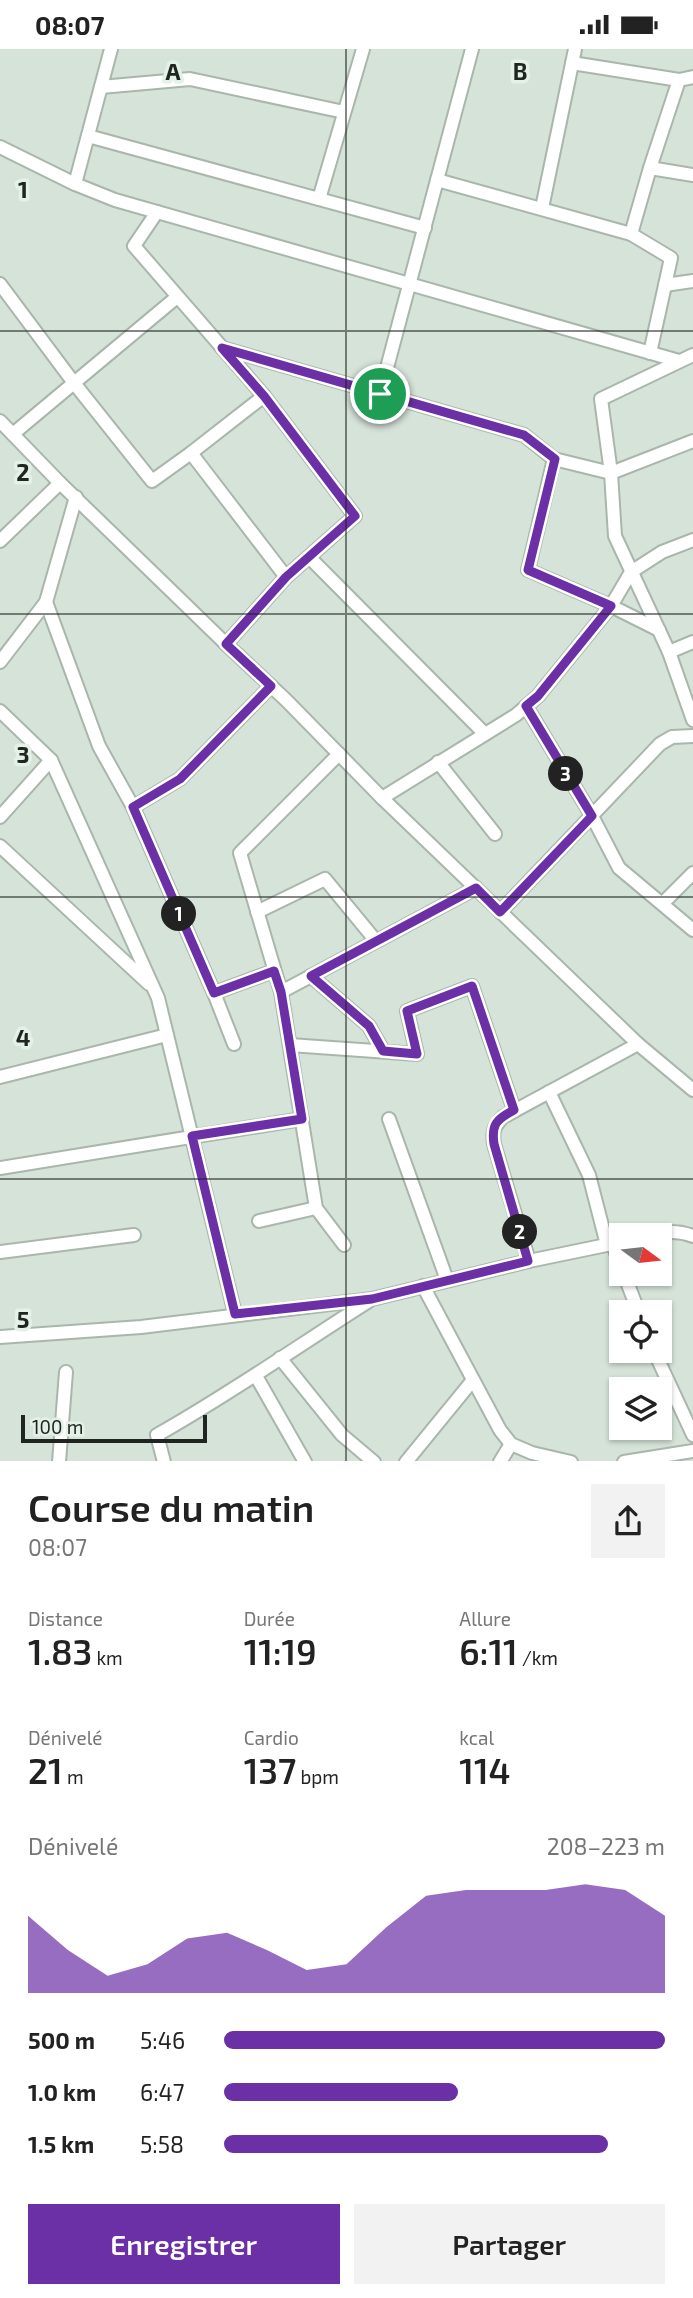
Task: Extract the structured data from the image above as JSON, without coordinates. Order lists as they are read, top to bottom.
{
  "scale_bar": "100 m",
  "north": "right",
  "page": {
    "status": "08:07",
    "pins": ["3", "1", "2"],
    "scale": "100 m",
    "heading": ["Course du matin", "08:07"],
    "stats": [
      ["Distance", "1.83 km"],
      ["Durée", "11:19"],
      ["Allure", "6:11 /km"],
      ["Dénivelé", "21 m"],
      ["Cardio", "137 bpm"],
      ["kcal", "114"]
    ],
    "chart": ["Dénivelé", "208–223 m"],
    "list": [
      {
        "name": "500 m",
        "note": "5:46"
      },
      {
        "name": "1.0 km",
        "note": "6:47"
      },
      {
        "name": "1.5 km",
        "note": "5:58"
      }
    ],
    "buttons": ["Enregistrer", "Partager"]
  },
  "grid": {
    "columns": ["A", "B"],
    "rows": [
      "1",
      "2",
      "3",
      "4",
      "5"
    ]
  }
}
